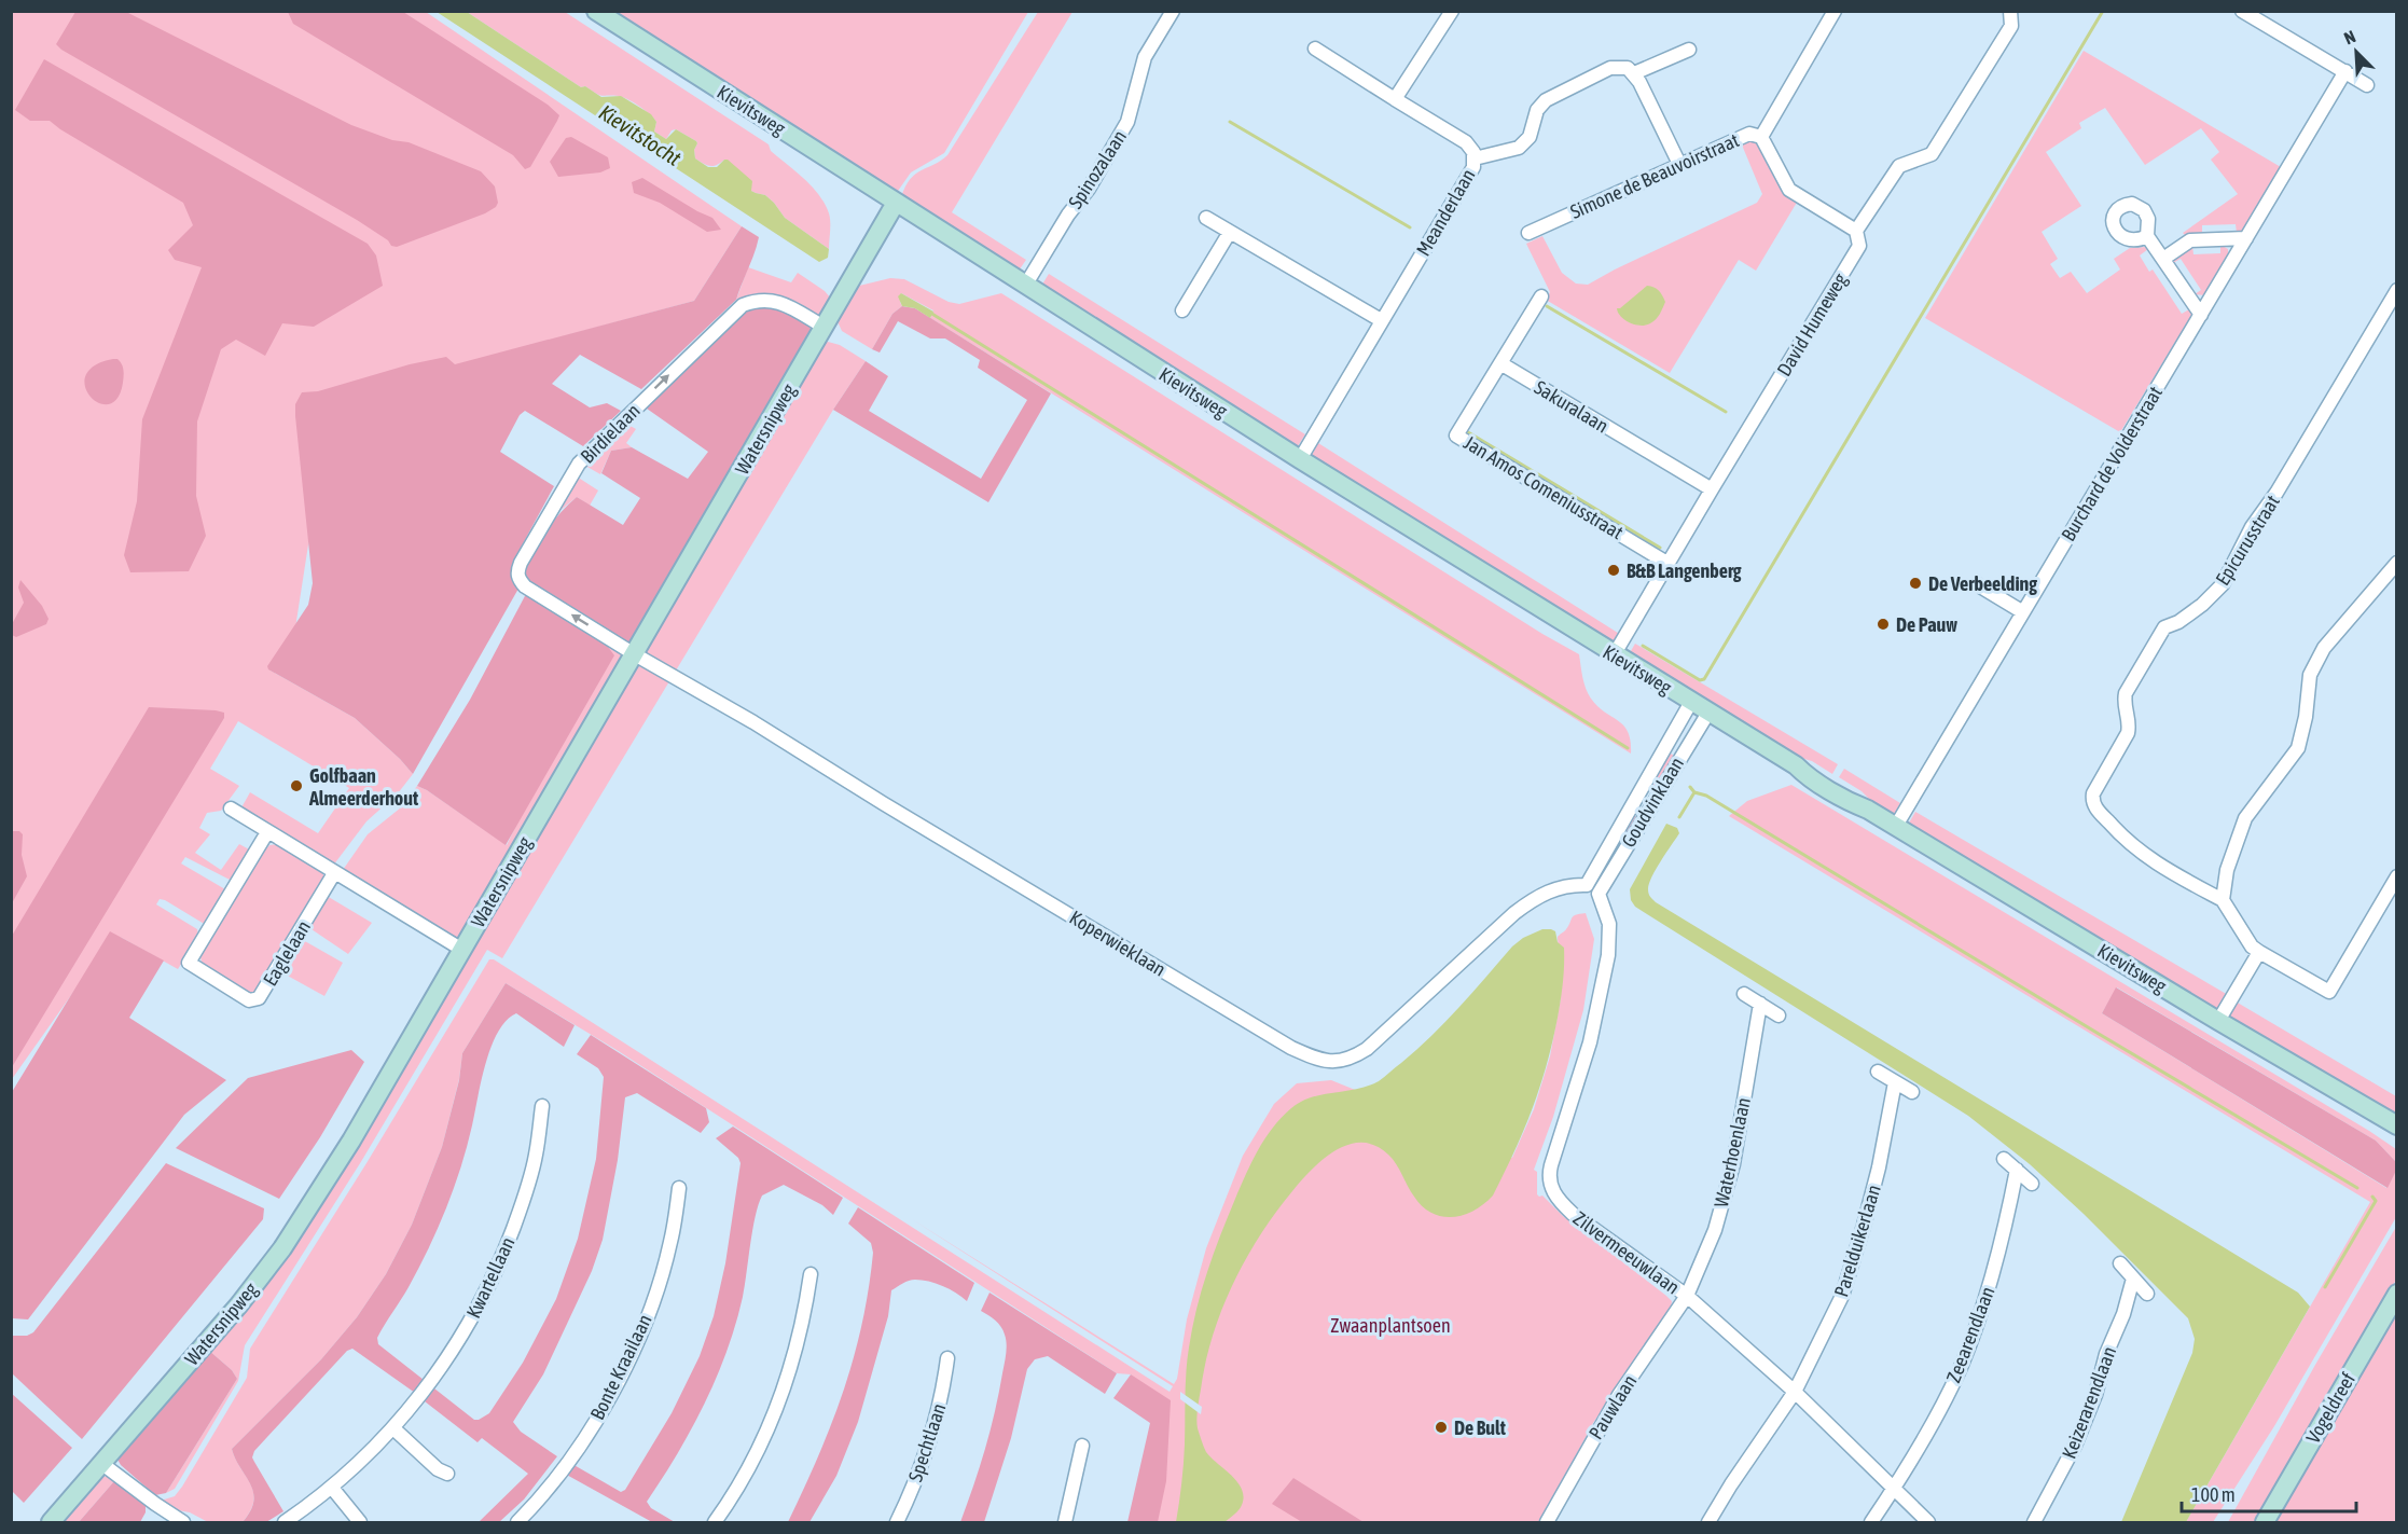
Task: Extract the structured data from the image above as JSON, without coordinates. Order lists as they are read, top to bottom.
{
  "streets": {
    "street": [
      "Kievitsweg",
      "Spinozalaan",
      "Simone de Beauvoirstraat",
      "Meanderlaan",
      "David Humeweg",
      "Sakuralaan",
      "Watersnipweg",
      "Birdielaan",
      "Burchard de Volderstraat",
      "Jan Amos Comeniusstraat",
      "Epicurusstraat",
      "Goudvinklaan",
      "Koperwieklaan",
      "Eaglelaan",
      "Waterhoenlaan",
      "Parelduikerlaan",
      "Zilvermeeuwlaan",
      "Kwartellaan",
      "Zeearendlaan",
      "Bonte Kraailaan",
      "Keizerarendlaan",
      "Pauwlaan",
      "Vogeldreef",
      "Spechtlaan"
    ]
  },
  "crossings": [
    ["Kievitsweg", "Spinozalaan"],
    ["Kievitsweg", "Meanderlaan"],
    ["Kievitsweg", "David Humeweg"],
    ["Kievitsweg", "Watersnipweg"],
    ["Kievitsweg", "Burchard de Volderstraat"],
    ["Kievitsweg", "Goudvinklaan"],
    ["Simone de Beauvoirstraat", "David Humeweg"],
    ["David Humeweg", "Sakuralaan"],
    ["David Humeweg", "Jan Amos Comeniusstraat"],
    ["Sakuralaan", "Jan Amos Comeniusstraat"],
    ["Watersnipweg", "Birdielaan"],
    ["Watersnipweg", "Koperwieklaan"],
    ["Birdielaan", "Koperwieklaan"],
    ["Goudvinklaan", "Koperwieklaan"],
    ["Goudvinklaan", "Zilvermeeuwlaan"],
    ["Koperwieklaan", "Zilvermeeuwlaan"],
    ["Waterhoenlaan", "Zilvermeeuwlaan"],
    ["Waterhoenlaan", "Pauwlaan"],
    ["Parelduikerlaan", "Zilvermeeuwlaan"],
    ["Zilvermeeuwlaan", "Zeearendlaan"],
    ["Zilvermeeuwlaan", "Pauwlaan"]
  ],
  "water": ["Kievitstocht"],
  "parks": ["Zwaanplantsoen"],
  "places": [
    "B&B Langenberg",
    "De Verbeelding",
    "De Pauw",
    "Golfbaan Almeerderhout",
    "De Bult"
  ],
  "scale_bar": "100 m",
  "north": "top left"
}
